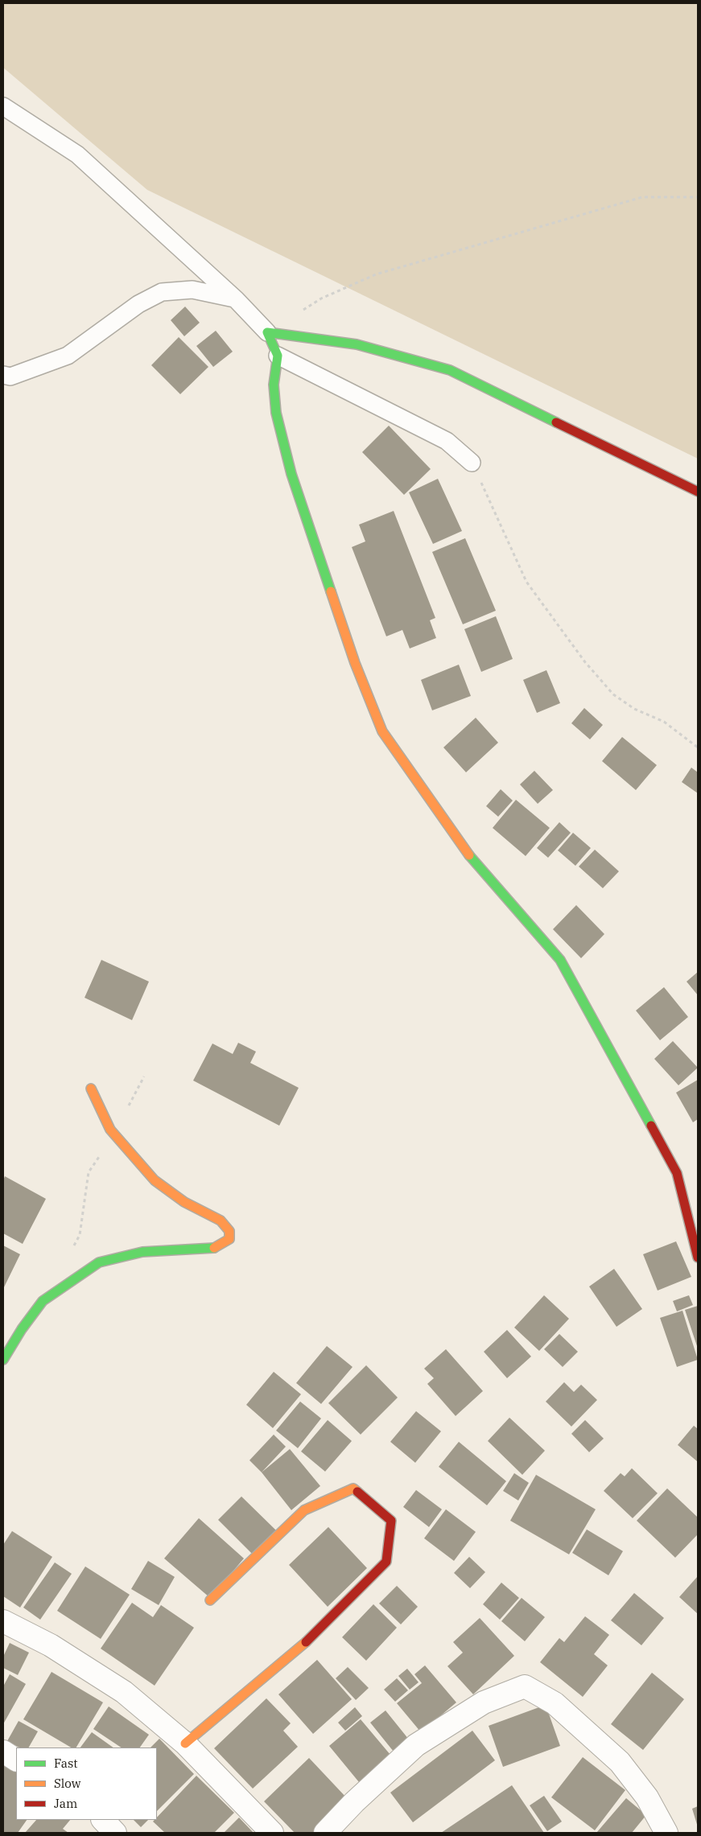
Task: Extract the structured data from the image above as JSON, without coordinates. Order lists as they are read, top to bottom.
{
  "legend": ["Fast", "Slow", "Jam"]
}
